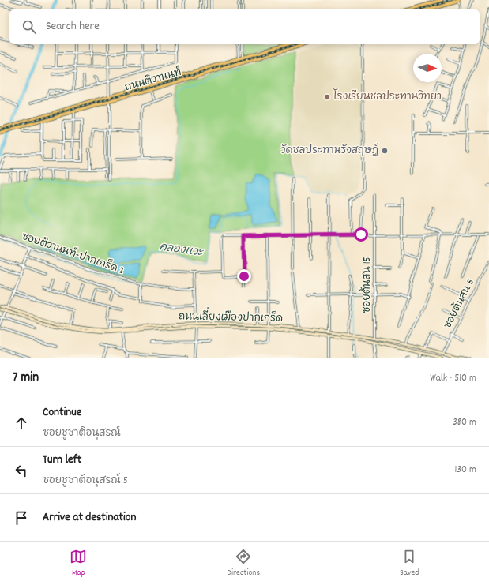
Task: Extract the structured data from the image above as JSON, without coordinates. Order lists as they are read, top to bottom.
{
  "streets": {
    "main road": ["ถนนติวานนท์", "ถนนเลี่ยงเมืองปากเกร็ด"],
    "street": ["ซอยติวานนท์-ปากเกร็ด 2", "ซอยต้นสน 15", "ซอยต้นสน 5"]
  },
  "crossings": [
    ["ซอยต้นสน 15", "ถนนเลี่ยงเมืองปากเกร็ด"],
    ["ซอยต้นสน 5", "ถนนเลี่ยงเมืองปากเกร็ด"]
  ],
  "water": ["คลองแวะ"],
  "places": ["โรงเรียนชลประทานวิทยา", "วัดชลประทานรังสฤษฎ์"],
  "north": "right",
  "page": {
    "search": "Search here",
    "heading": ["7 min", "Walk · 510 m"],
    "list": [
      ["Continue", "ซอยชูชาติอนุสรณ์", "380 m"],
      ["Turn left", "ซอยชูชาติอนุสรณ์ 5", "130 m"],
      "Arrive at destination"
    ],
    "nav": ["Map", "Directions", "Saved"]
  }
}
